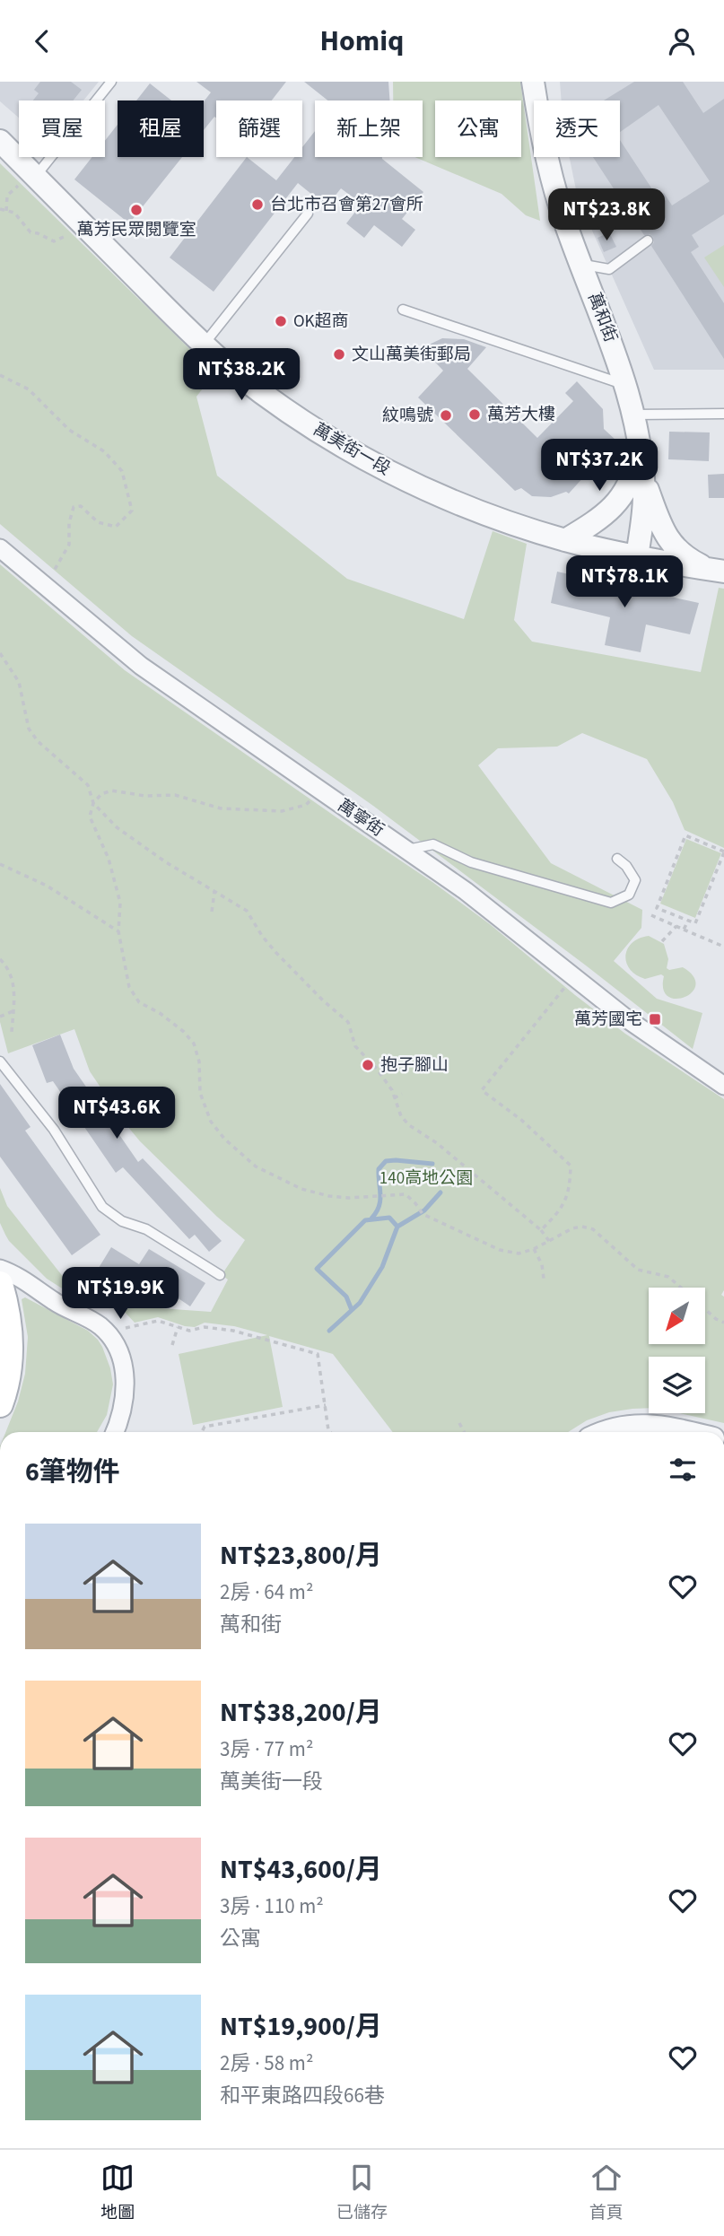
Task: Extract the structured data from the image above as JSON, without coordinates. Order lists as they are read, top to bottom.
{
  "streets": {
    "street": ["萬和街", "萬美街一段", "萬寧街"]
  },
  "crossings": [
    ["萬和街", "萬美街一段"]
  ],
  "parks": ["140高地公園"],
  "places": {
    "other": [
      "台北市召會第27會所",
      "萬芳民眾閱覽室",
      "OK超商",
      "文山萬美街郵局",
      "萬芳大樓",
      "紋鳴號",
      "抱子腳山"
    ],
    "transit": ["萬芳國宅"]
  },
  "north": "bottom left",
  "page": {
    "header": "Homiq",
    "chip": [
      "買屋",
      "租屋",
      "篩選",
      "新上架",
      "公寓",
      "透天"
    ],
    "price": [
      "NT$23.8K",
      "NT$38.2K",
      "NT$37.2K",
      "NT$78.1K",
      "NT$43.6K",
      "NT$19.9K"
    ],
    "heading": "6筆物件",
    "list": [
      {
        "name": "NT$23,800/月",
        "note": "2房 · 64 m² · 萬和街"
      },
      {
        "name": "NT$38,200/月",
        "note": "3房 · 77 m² · 萬美街一段"
      },
      {
        "name": "NT$43,600/月",
        "note": "3房 · 110 m² · 公寓"
      },
      {
        "name": "NT$19,900/月",
        "note": "2房 · 58 m² · 和平東路四段66巷"
      }
    ],
    "tabs": ["地圖", "已儲存", "首頁"]
  }
}
